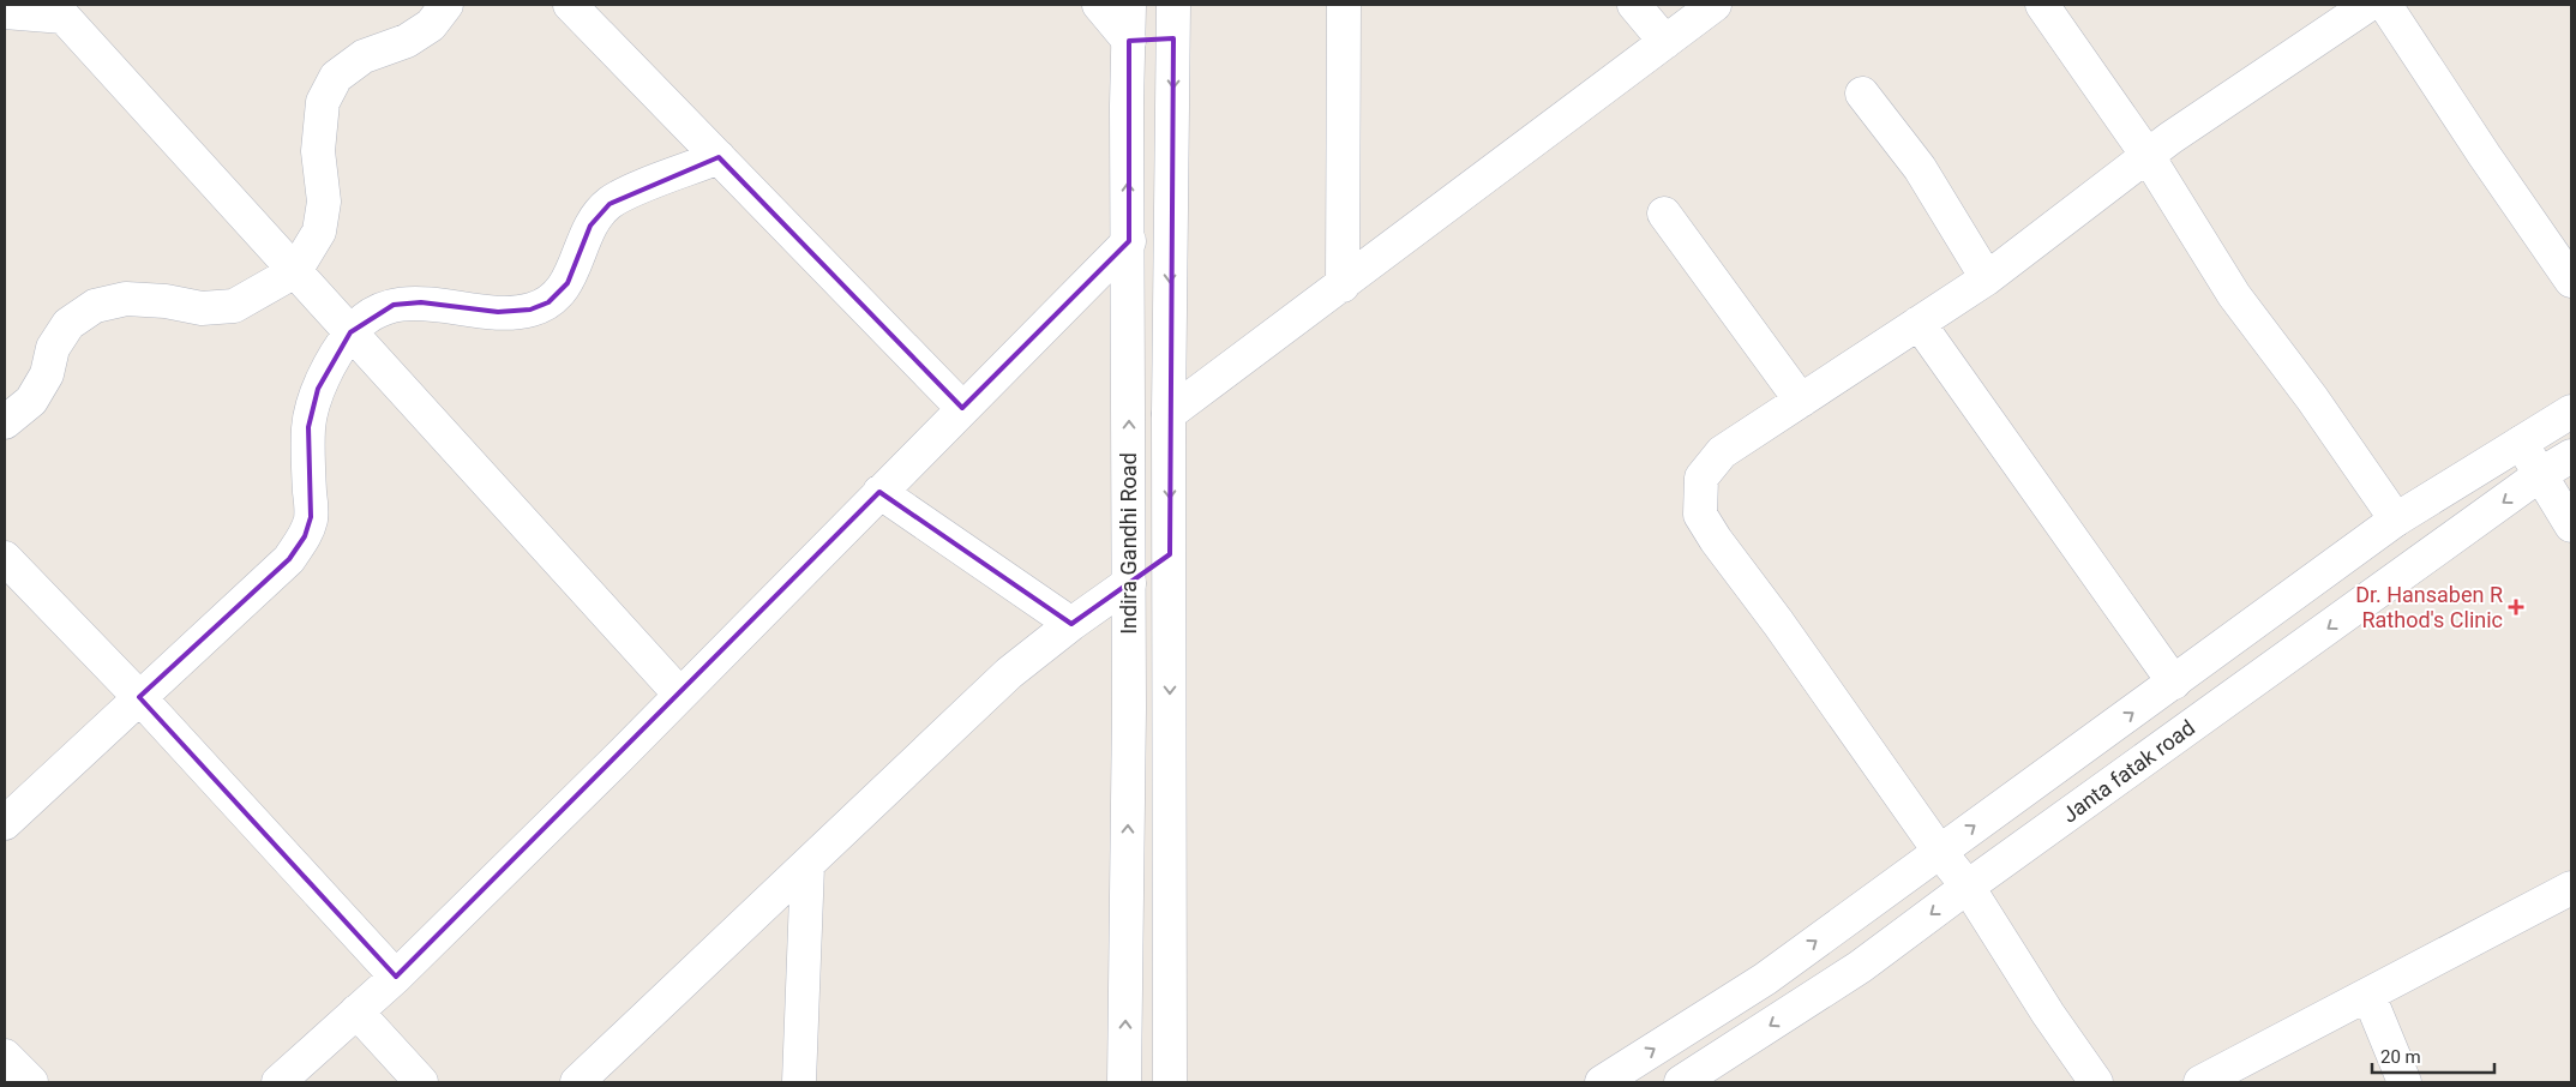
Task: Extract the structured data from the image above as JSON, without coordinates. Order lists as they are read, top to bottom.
{
  "streets": {
    "street": ["Indira Gandhi Road", "Janta fatak road"]
  },
  "places": {
    "health": ["Dr. Hansaben R Rathod's Clinic"]
  },
  "scale_bar": "20 m"
}
